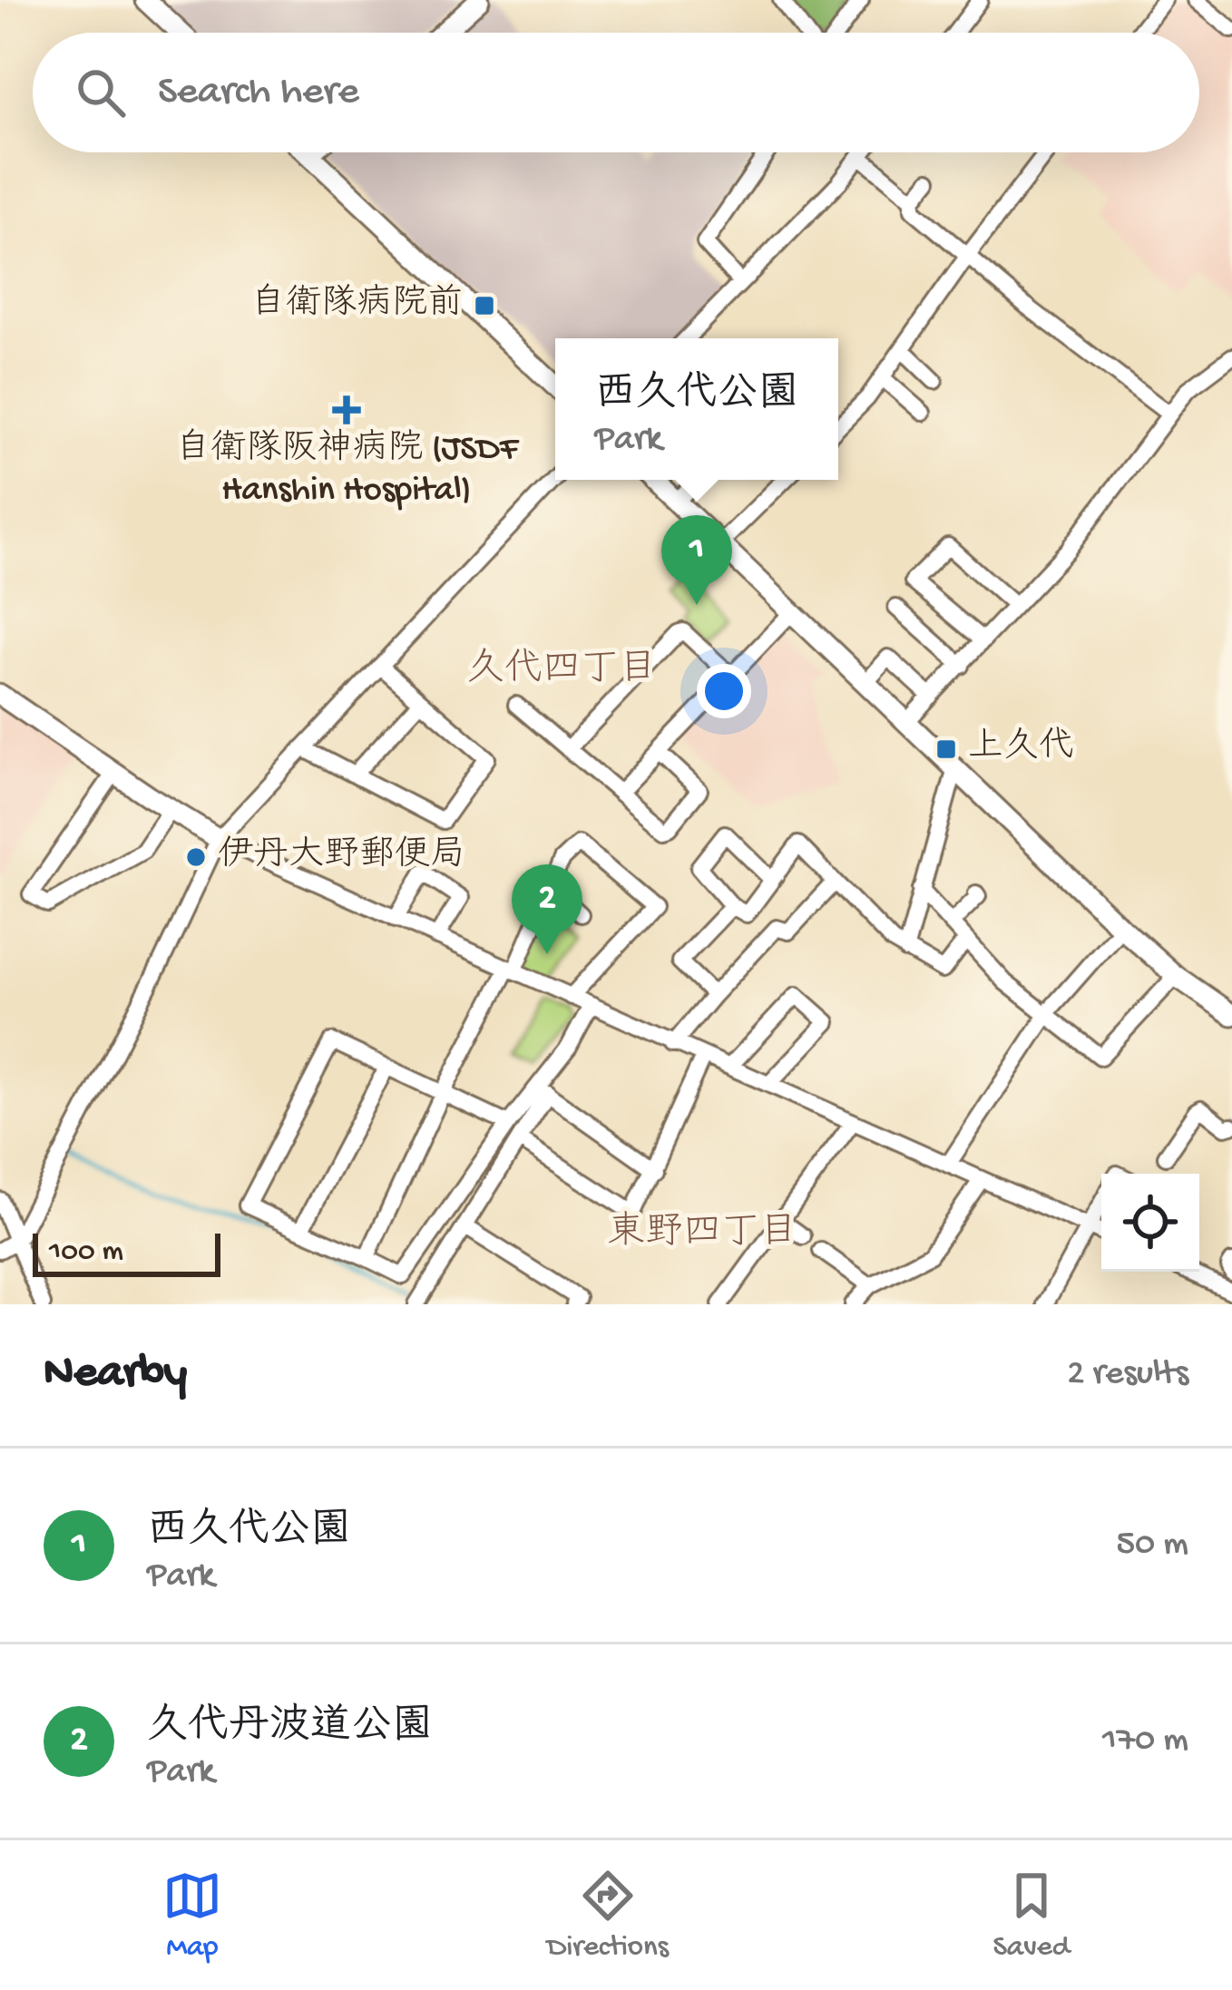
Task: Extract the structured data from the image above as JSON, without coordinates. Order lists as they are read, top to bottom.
{
  "districts": ["久代四丁目", "東野四丁目"],
  "places": {
    "transit": ["自衛隊病院前", "上久代"],
    "health": ["自衛隊阪神病院 (JSDF Hanshin Hospital)"],
    "other": ["伊丹大野郵便局"]
  },
  "scale_bar": "100 m",
  "page": {
    "search": "Search here",
    "popup": ["西久代公園", "Park"],
    "pins": ["1", "2"],
    "scale": "100 m",
    "heading": ["Nearby", "2 results"],
    "list": [
      {
        "mark": "1",
        "name": "西久代公園",
        "note": "Park",
        "value": "50 m"
      },
      {
        "mark": "2",
        "name": "久代丹波道公園",
        "note": "Park",
        "value": "170 m"
      }
    ],
    "nav": ["Map", "Directions", "Saved"]
  }
}
